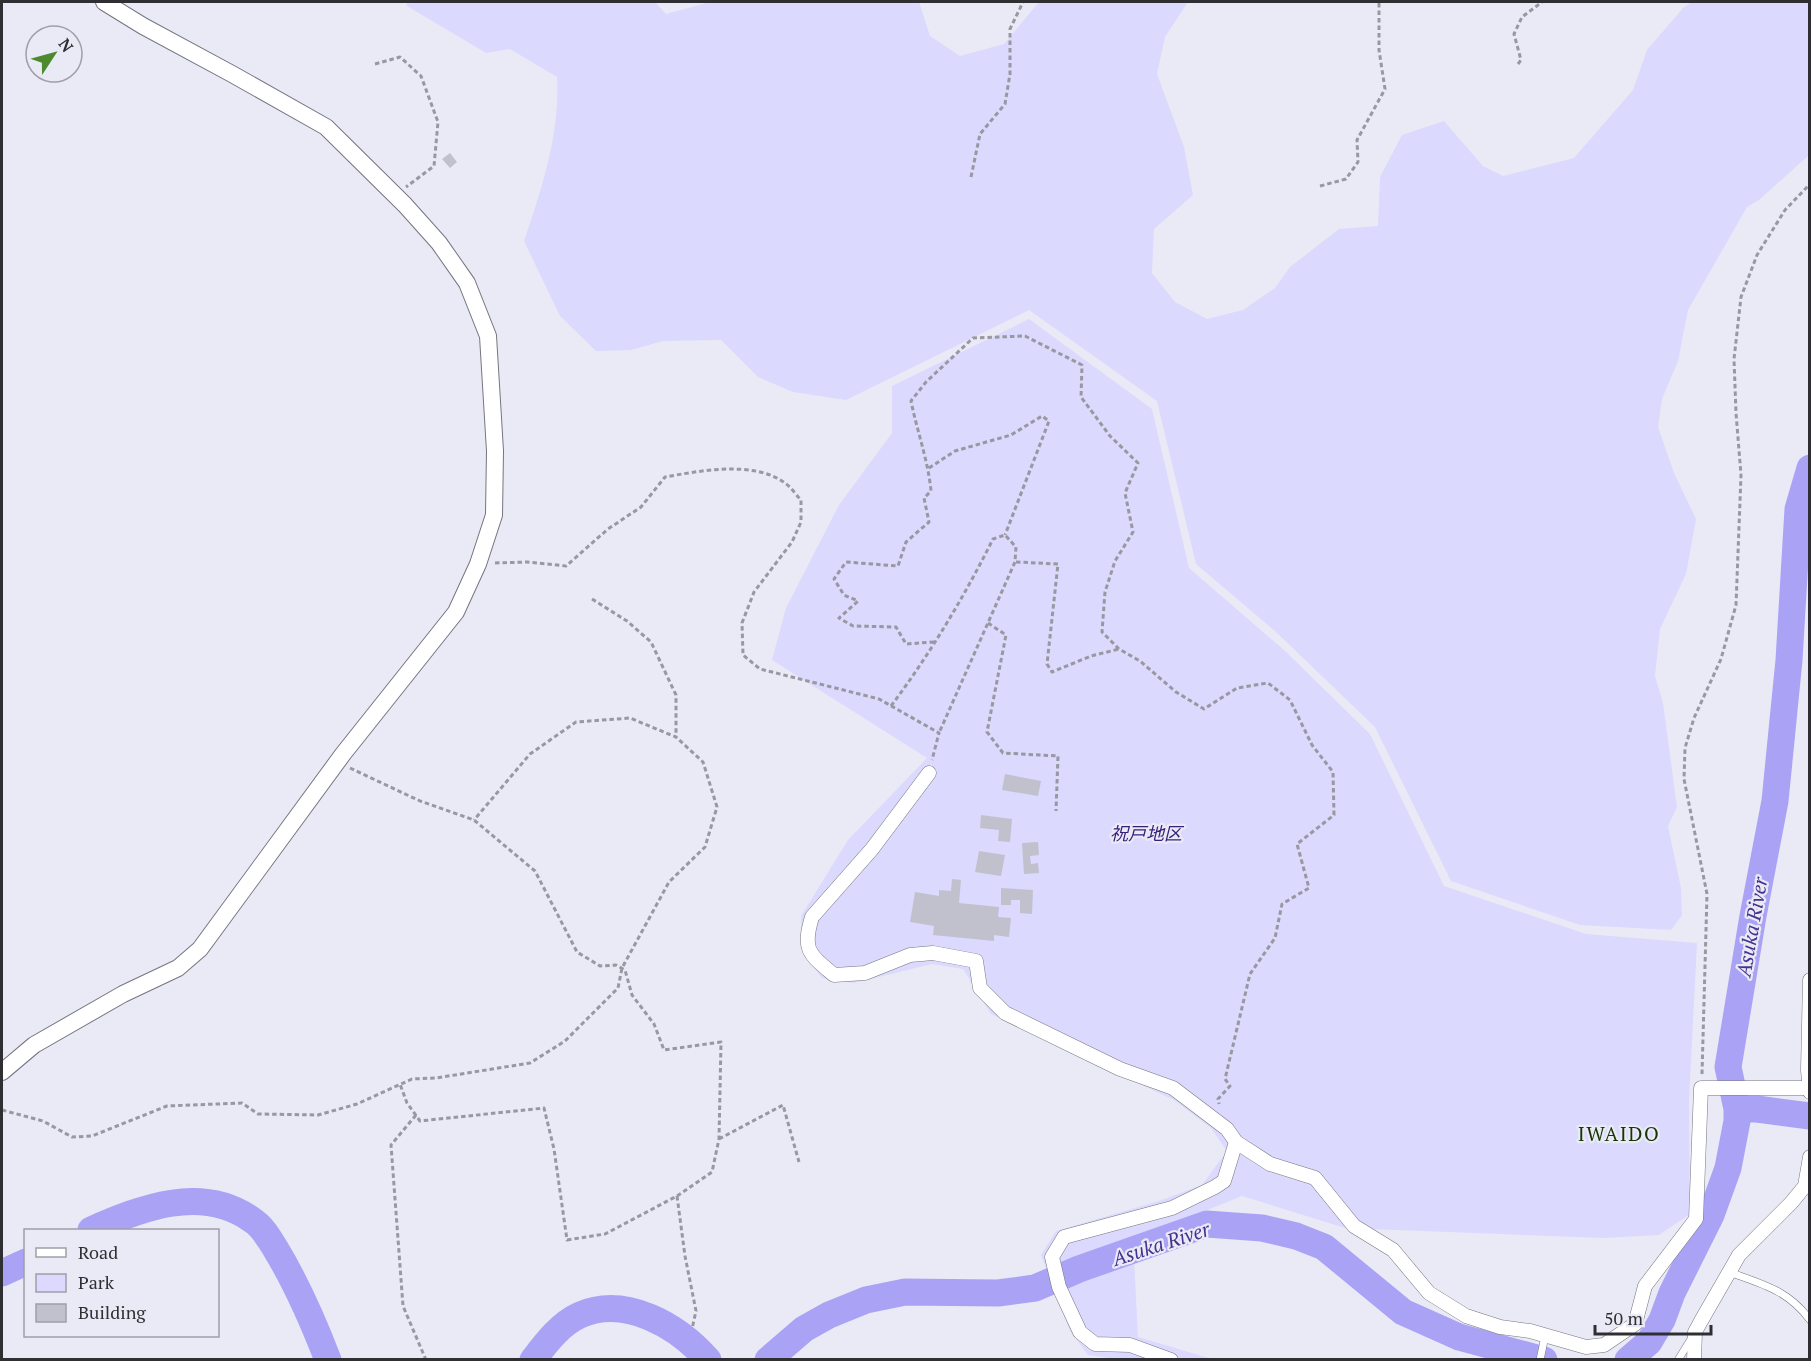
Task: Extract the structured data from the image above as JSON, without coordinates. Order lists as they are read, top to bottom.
{
  "districts": ["IWAIDO"],
  "water": ["Asuka River"],
  "parks": ["祝戸地区"],
  "legend": ["Road", "Park", "Building"],
  "scale_bar": "50 m",
  "north": "top right"
}
